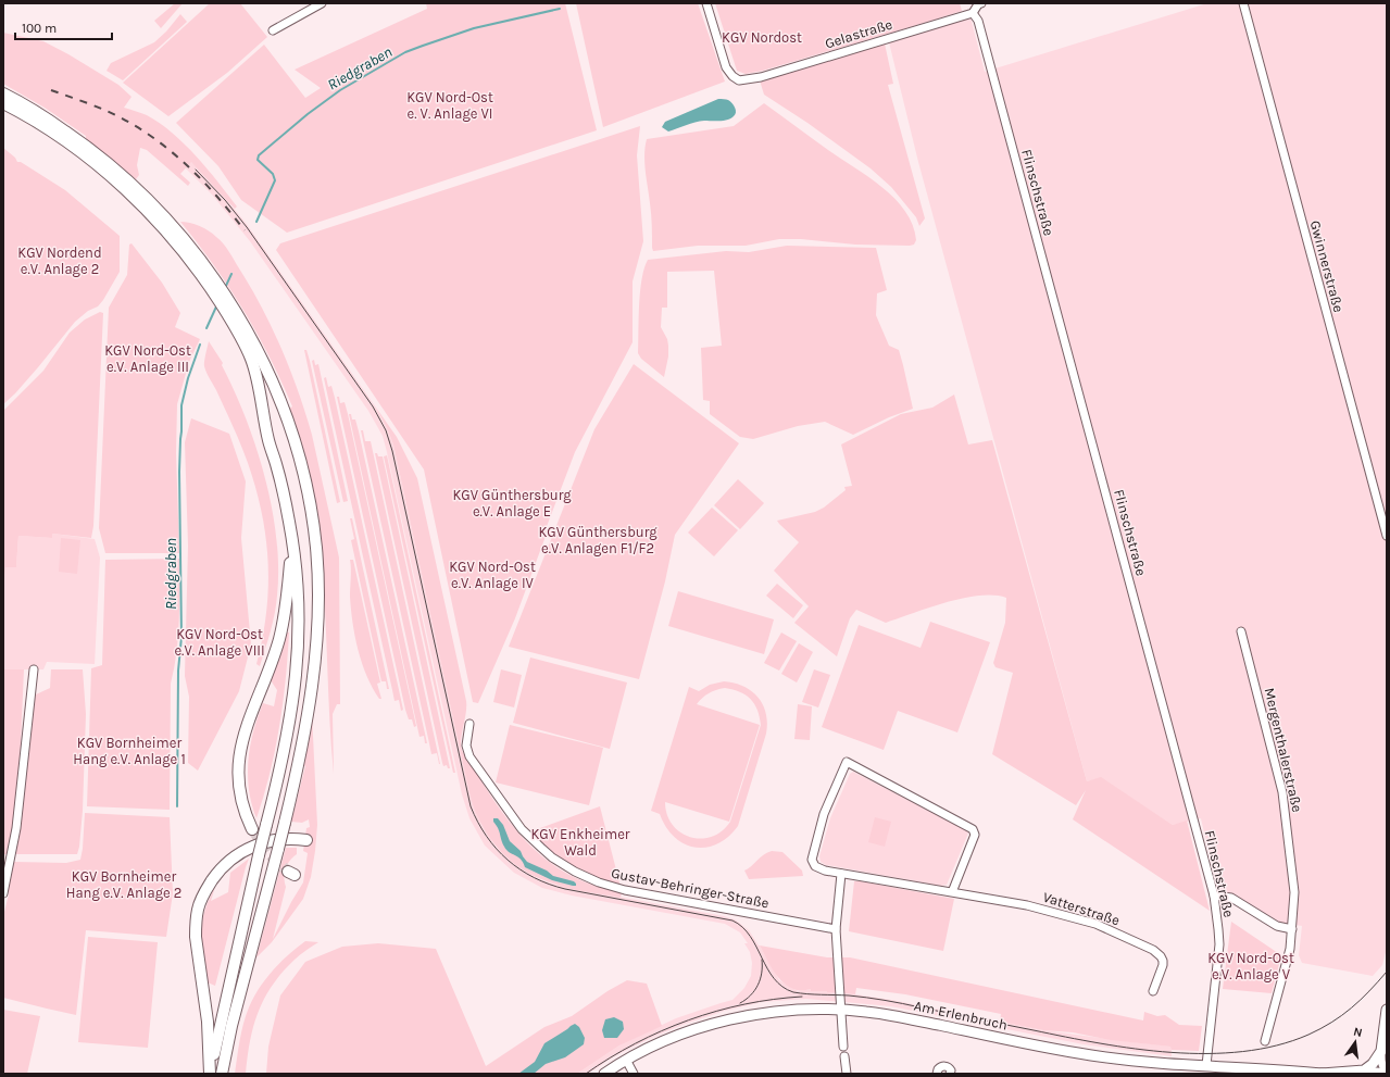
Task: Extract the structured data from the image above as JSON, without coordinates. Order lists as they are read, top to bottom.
{
  "streets": {
    "main road": ["Am Erlenbruch"],
    "street": [
      "Gelastraße",
      "Flinschstraße",
      "Gwinnerstraße",
      "Mergenthalerstraße",
      "Gustav-Behringer-Straße",
      "Vatterstraße"
    ]
  },
  "crossings": [
    ["Gelastraße", "Flinschstraße"],
    ["Flinschstraße", "Am Erlenbruch"]
  ],
  "water": ["Riedgraben"],
  "parks": [
    "KGV Nordost",
    "KGV Nord-Ost e. V. Anlage VI",
    "KGV Nordend e.V. Anlage 2",
    "KGV Nord-Ost e.V. Anlage III",
    "KGV Günthersburg e.V. Anlage E",
    "KGV Günthersburg e.V. Anlagen F1/F2",
    "KGV Nord-Ost e.V. Anlage IV",
    "KGV Nord-Ost e.V. Anlage VIII",
    "KGV Bornheimer Hang e.V. Anlage 1",
    "KGV Enkheimer Wald",
    "KGV Bornheimer Hang e.V. Anlage 2",
    "KGV Nord-Ost e.V. Anlage V"
  ],
  "scale_bar": "100 m",
  "north": "top"
}
